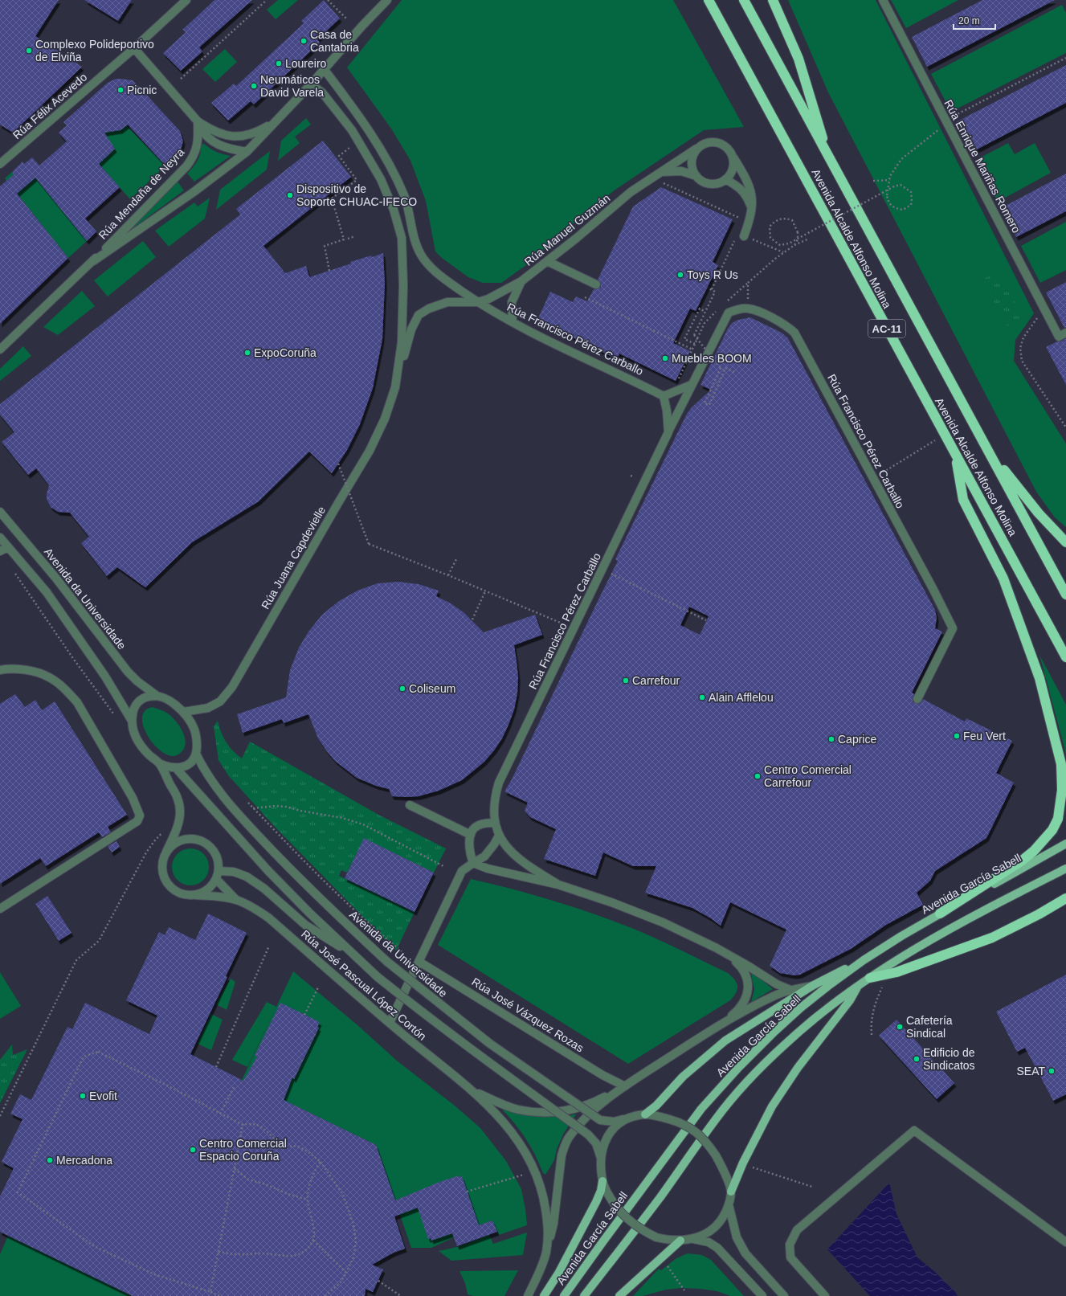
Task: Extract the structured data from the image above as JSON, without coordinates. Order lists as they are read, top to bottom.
{
  "streets": {
    "highway": ["Avenida Alcalde Alfonso Molina", "AC-11"],
    "main road": ["Avenida García Sabell"],
    "street": [
      "Rúa Félix Acevedo",
      "Rúa Enrique Mariñas Romero",
      "Rúa Mendaña de Neyra",
      "Rúa Manuel Guzmán",
      "Rúa Francisco Pérez Carballo",
      "Rúa Juana Capdevielle",
      "Avenida da Universidade",
      "Rúa José Pascual López Cortón",
      "Rúa José Vázquez Rozas"
    ]
  },
  "crossings": [
    ["Rúa Mendaña de Neyra", "Rúa Juana Capdevielle"],
    ["Rúa Manuel Guzmán", "Rúa Francisco Pérez Carballo"],
    ["Rúa Manuel Guzmán", "Rúa Juana Capdevielle"],
    ["Rúa Francisco Pérez Carballo", "Rúa Juana Capdevielle"],
    ["Rúa Francisco Pérez Carballo", "Rúa José Pascual López Cortón"],
    ["Rúa Juana Capdevielle", "Avenida da Universidade"],
    ["Rúa Juana Capdevielle", "Rúa José Pascual López Cortón"],
    ["Avenida da Universidade", "Rúa José Pascual López Cortón"],
    ["Rúa José Pascual López Cortón", "Rúa José Vázquez Rozas"]
  ],
  "places": [
    "Casa de Cantabria",
    "Complexo Polideportivo de Elviña",
    "Loureiro",
    "Neumáticos David Varela",
    "Picnic",
    "Dispositivo de Soporte CHUAC-IFECO",
    "Toys R Us",
    "ExpoCoruña",
    "Muebles BOOM",
    "Carrefour",
    "Coliseum",
    "Alain Afflelou",
    "Feu Vert",
    "Caprice",
    "Centro Comercial Carrefour",
    "Cafetería Sindical",
    "Edificio de Sindicatos",
    "SEAT",
    "Evofit",
    "Centro Comercial Espacio Coruña",
    "Mercadona"
  ],
  "scale_bar": "20 m"
}
